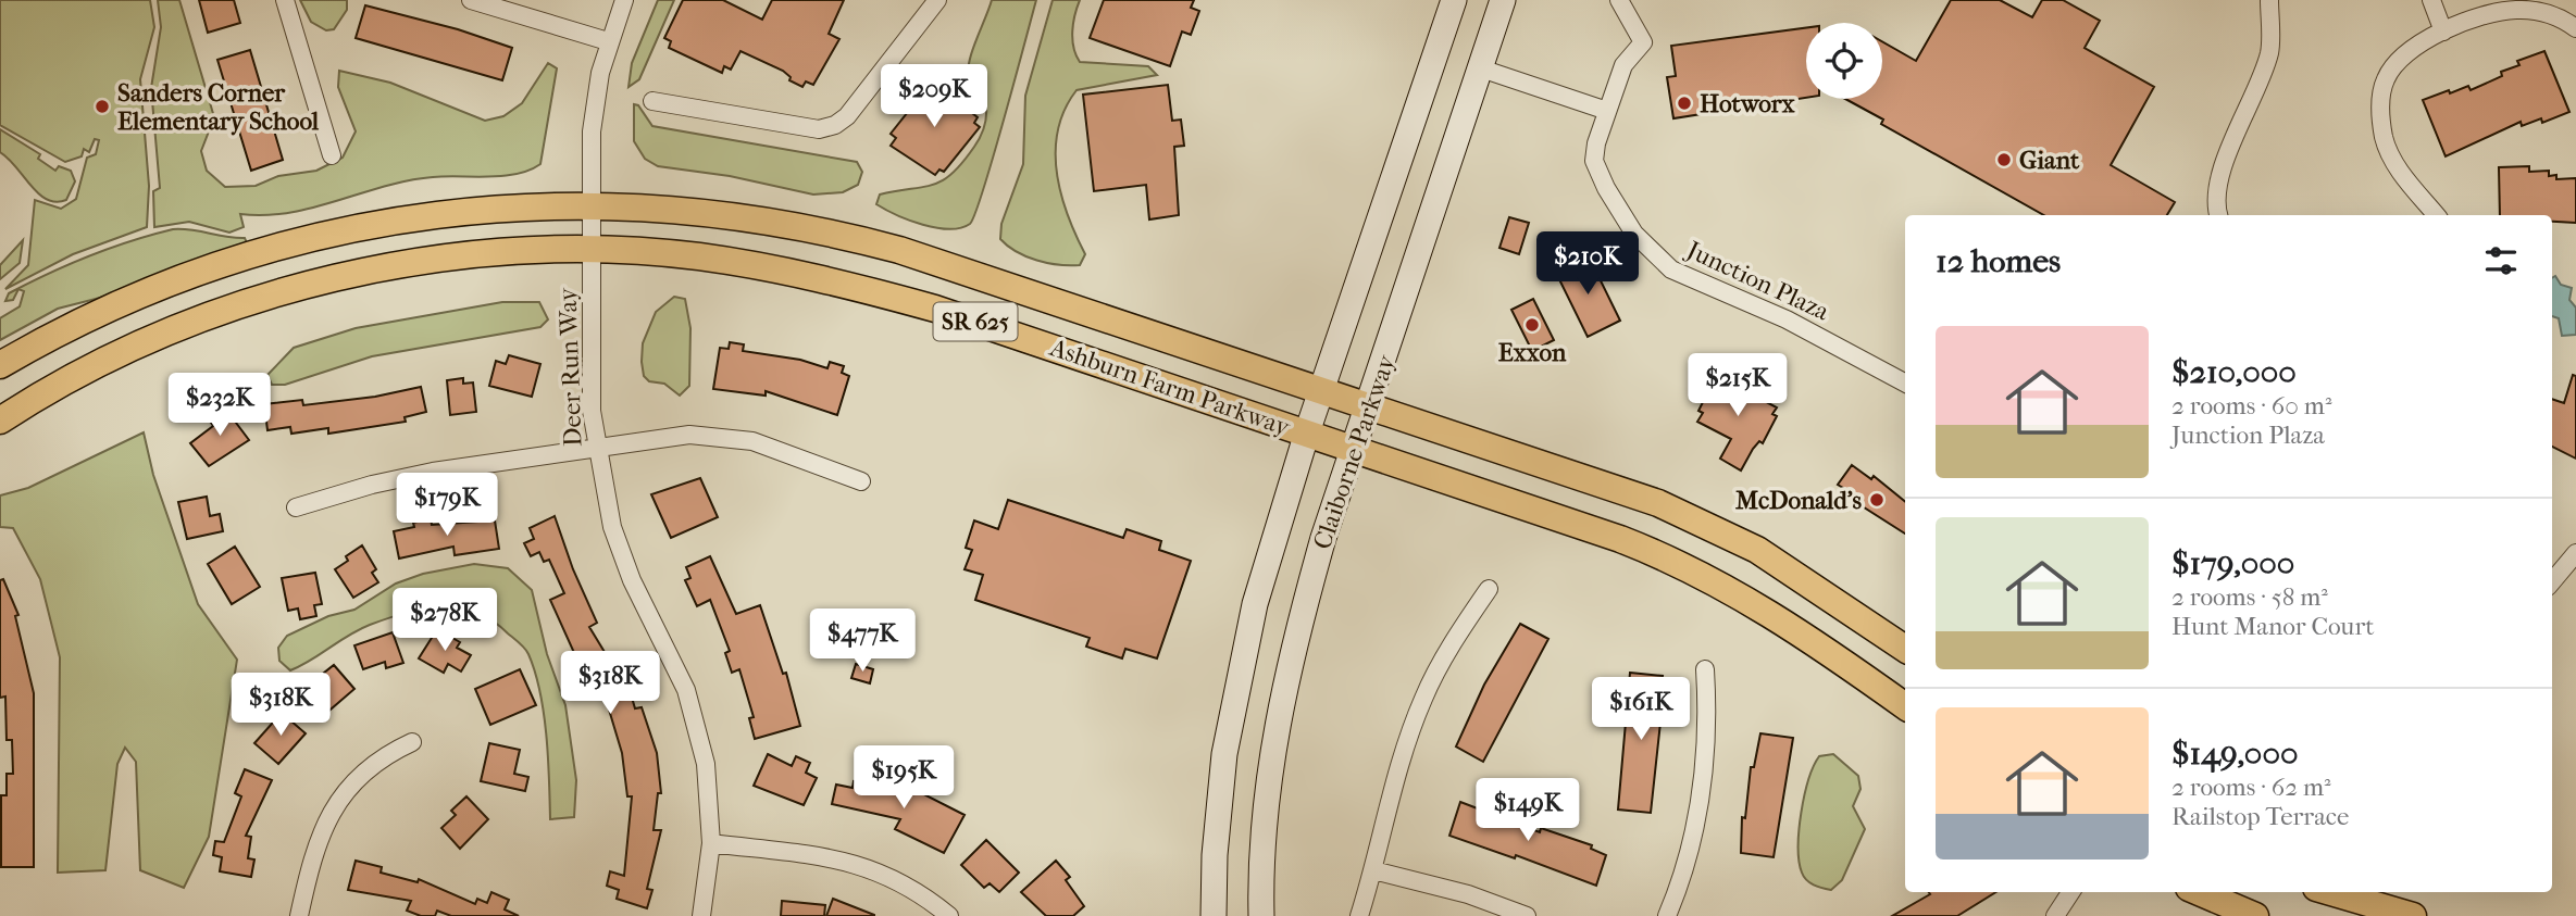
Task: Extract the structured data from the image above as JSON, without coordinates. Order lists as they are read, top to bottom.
{
  "streets": {
    "main road": ["SR 625", "Ashburn Farm Parkway", "Claiborne Parkway"],
    "street": ["Junction Plaza", "Deer Run Way"]
  },
  "crossings": [
    ["Deer Run Way", "Ashburn Farm Parkway"],
    ["Ashburn Farm Parkway", "Claiborne Parkway"]
  ],
  "places": [
    "Hotworx",
    "Sanders Corner Elementary School",
    "Giant",
    "Exxon",
    "McDonald's"
  ],
  "page": {
    "price": [
      "$209K",
      "$210K",
      "$215K",
      "$232K",
      "$179K",
      "$278K",
      "$477K",
      "$318K",
      "$318K",
      "$161K",
      "$195K",
      "$149K"
    ],
    "heading": "12 homes",
    "list": [
      {
        "name": "$210,000",
        "note": "2 rooms · 60 m² · Junction Plaza"
      },
      {
        "name": "$179,000",
        "note": "2 rooms · 58 m² · Hunt Manor Court"
      },
      {
        "name": "$149,000",
        "note": "2 rooms · 62 m² · Railstop Terrace"
      }
    ]
  }
}
